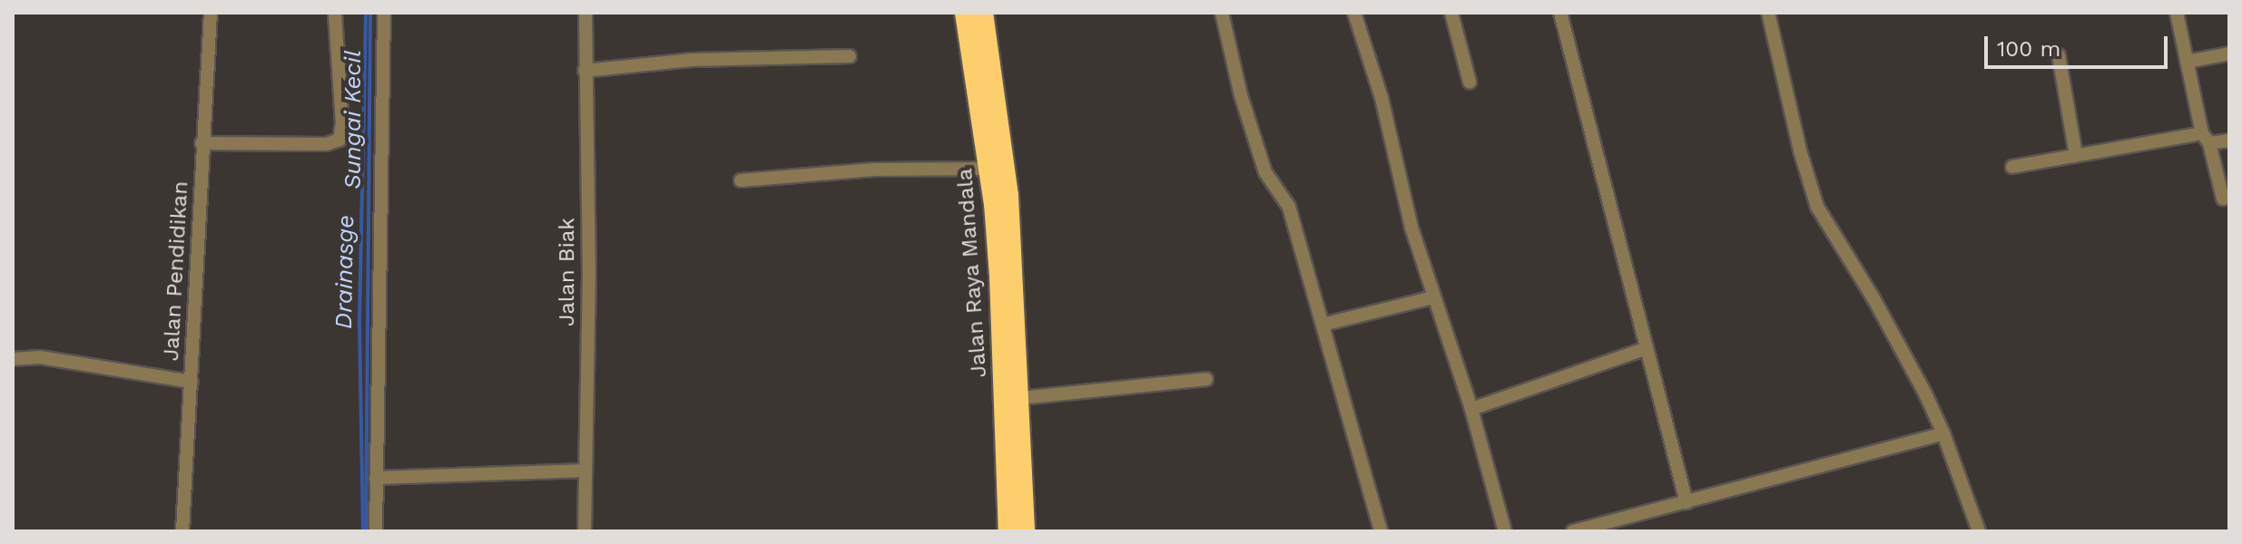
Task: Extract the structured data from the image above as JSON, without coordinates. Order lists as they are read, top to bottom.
{
  "streets": {
    "highway": ["Jalan Raya Mandala"],
    "street": ["Jalan Pendidikan", "Jalan Biak"]
  },
  "water": ["Sungai Kecil", "Drainasge"],
  "scale_bar": "100 m"
}
